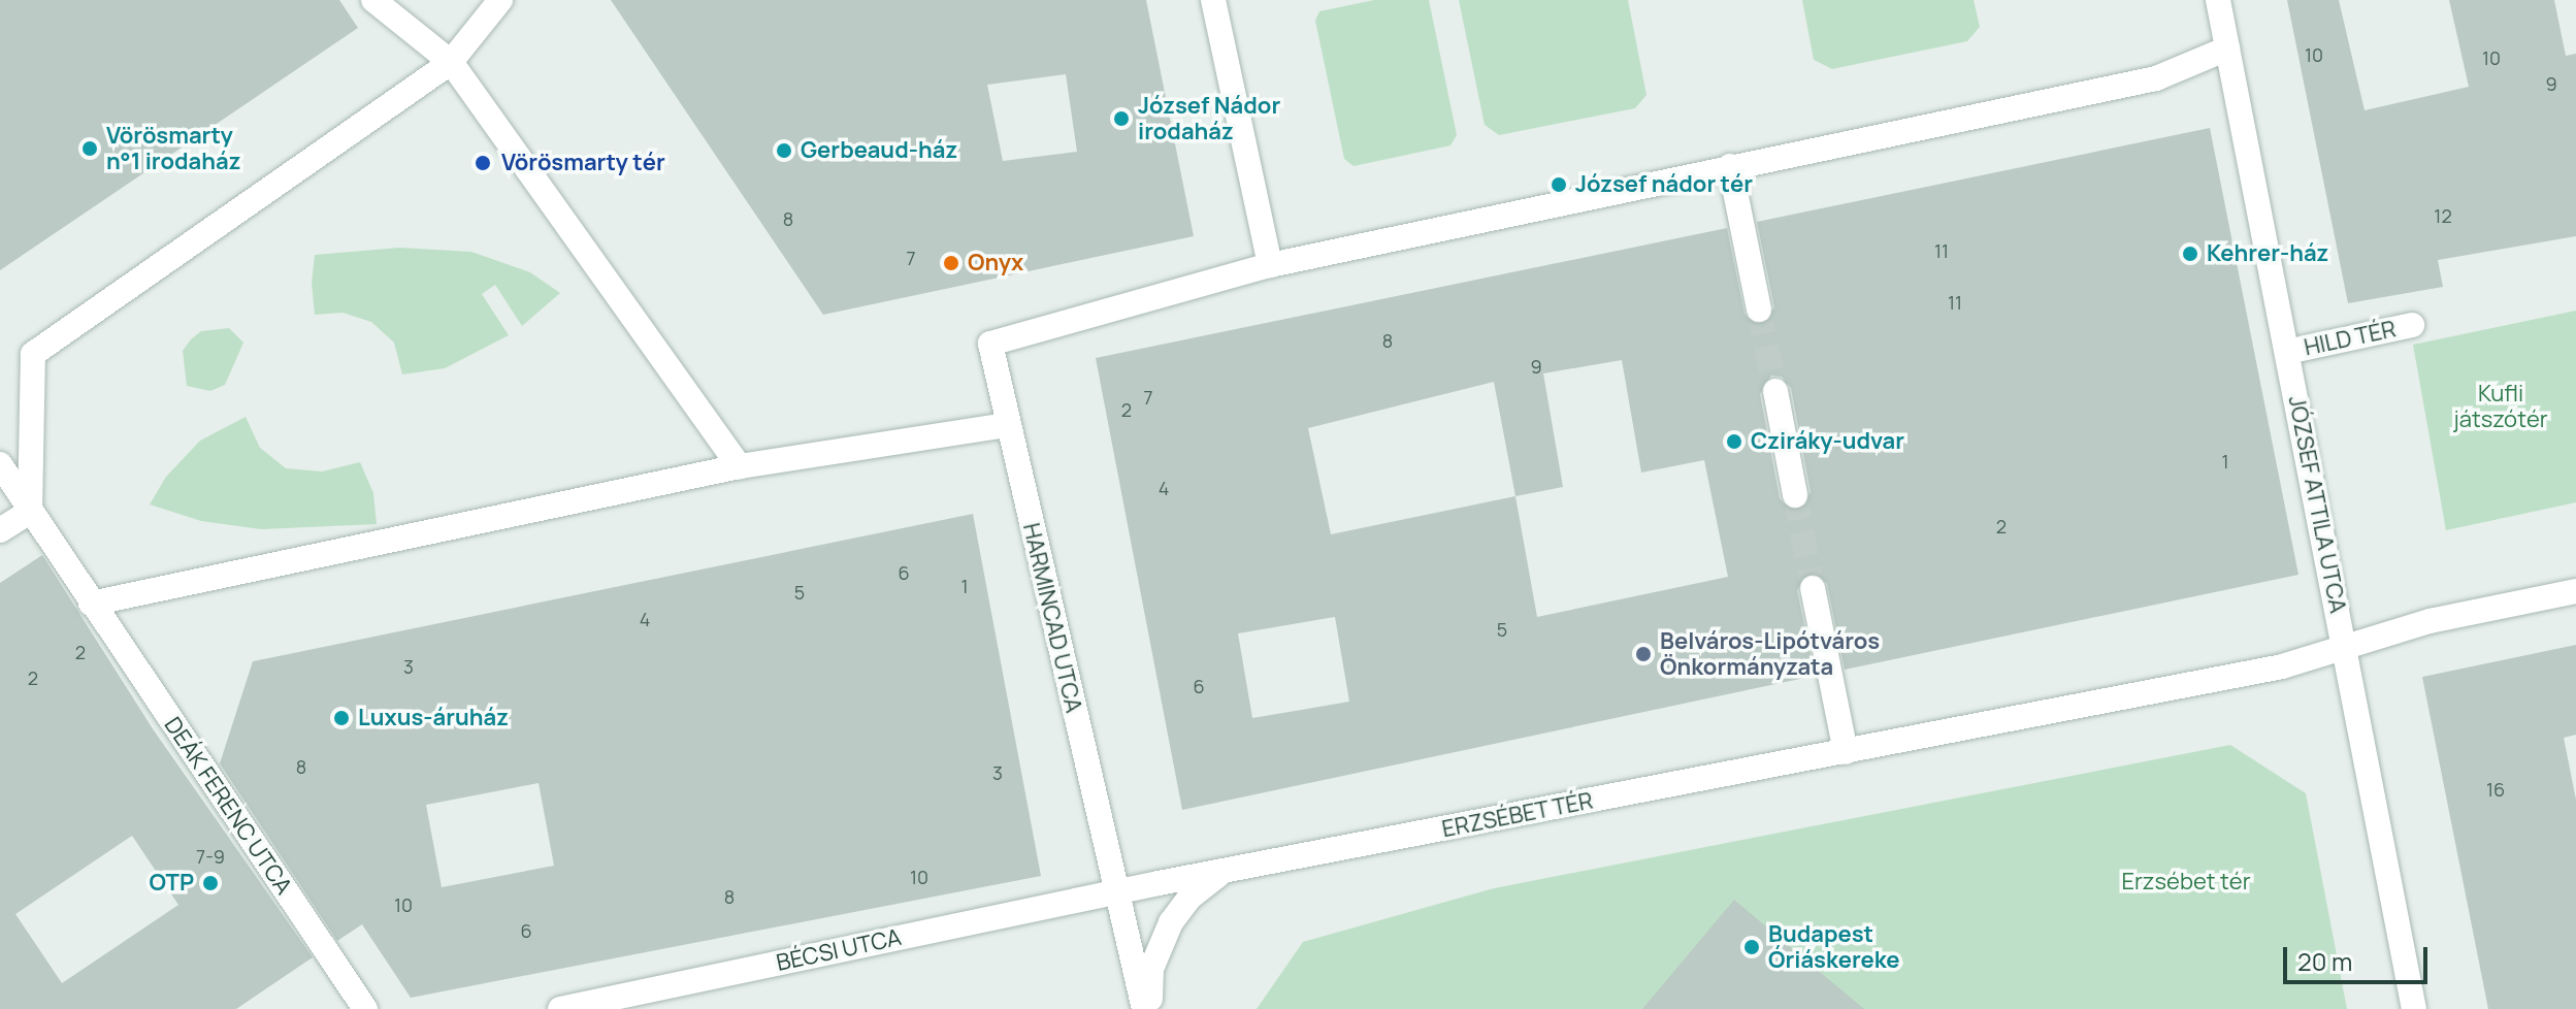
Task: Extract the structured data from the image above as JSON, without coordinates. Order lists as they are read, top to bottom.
{
  "streets": {
    "street": [
      "HILD TÉR",
      "JÓZSEF ATTILA UTCA",
      "HARMINCAD UTCA",
      "DEÁK FERENC UTCA",
      "ERZSÉBET TÉR",
      "BÉCSI UTCA"
    ]
  },
  "crossings": [
    ["HILD TÉR", "JÓZSEF ATTILA UTCA"],
    ["JÓZSEF ATTILA UTCA", "ERZSÉBET TÉR"],
    ["HARMINCAD UTCA", "ERZSÉBET TÉR"],
    ["HARMINCAD UTCA", "BÉCSI UTCA"],
    ["ERZSÉBET TÉR", "BÉCSI UTCA"]
  ],
  "parks": ["Kufli játszótér", "Erzsébet tér"],
  "places": [
    "József Nádor irodaház",
    "Vörösmarty n°1 irodaház",
    "Gerbeaud-ház",
    "Vörösmarty tér",
    "József nádor tér",
    "Kehrer-ház",
    "Onyx",
    "Cziráky-udvar",
    "Belváros-Lipótváros Önkormányzata",
    "Luxus-áruház",
    "OTP",
    "Budapest Óriáskereke"
  ],
  "house_numbers": [
    "10",
    "10",
    "9",
    "12",
    "8",
    "11",
    "7",
    "11",
    "8",
    "9",
    "7",
    "2",
    "1",
    "4",
    "2",
    "6",
    "1",
    "5",
    "4",
    "5",
    "2",
    "3",
    "2",
    "6",
    "8",
    "3",
    "16",
    "7-9",
    "10",
    "8",
    "10",
    "6"
  ],
  "scale_bar": "20 m"
}
